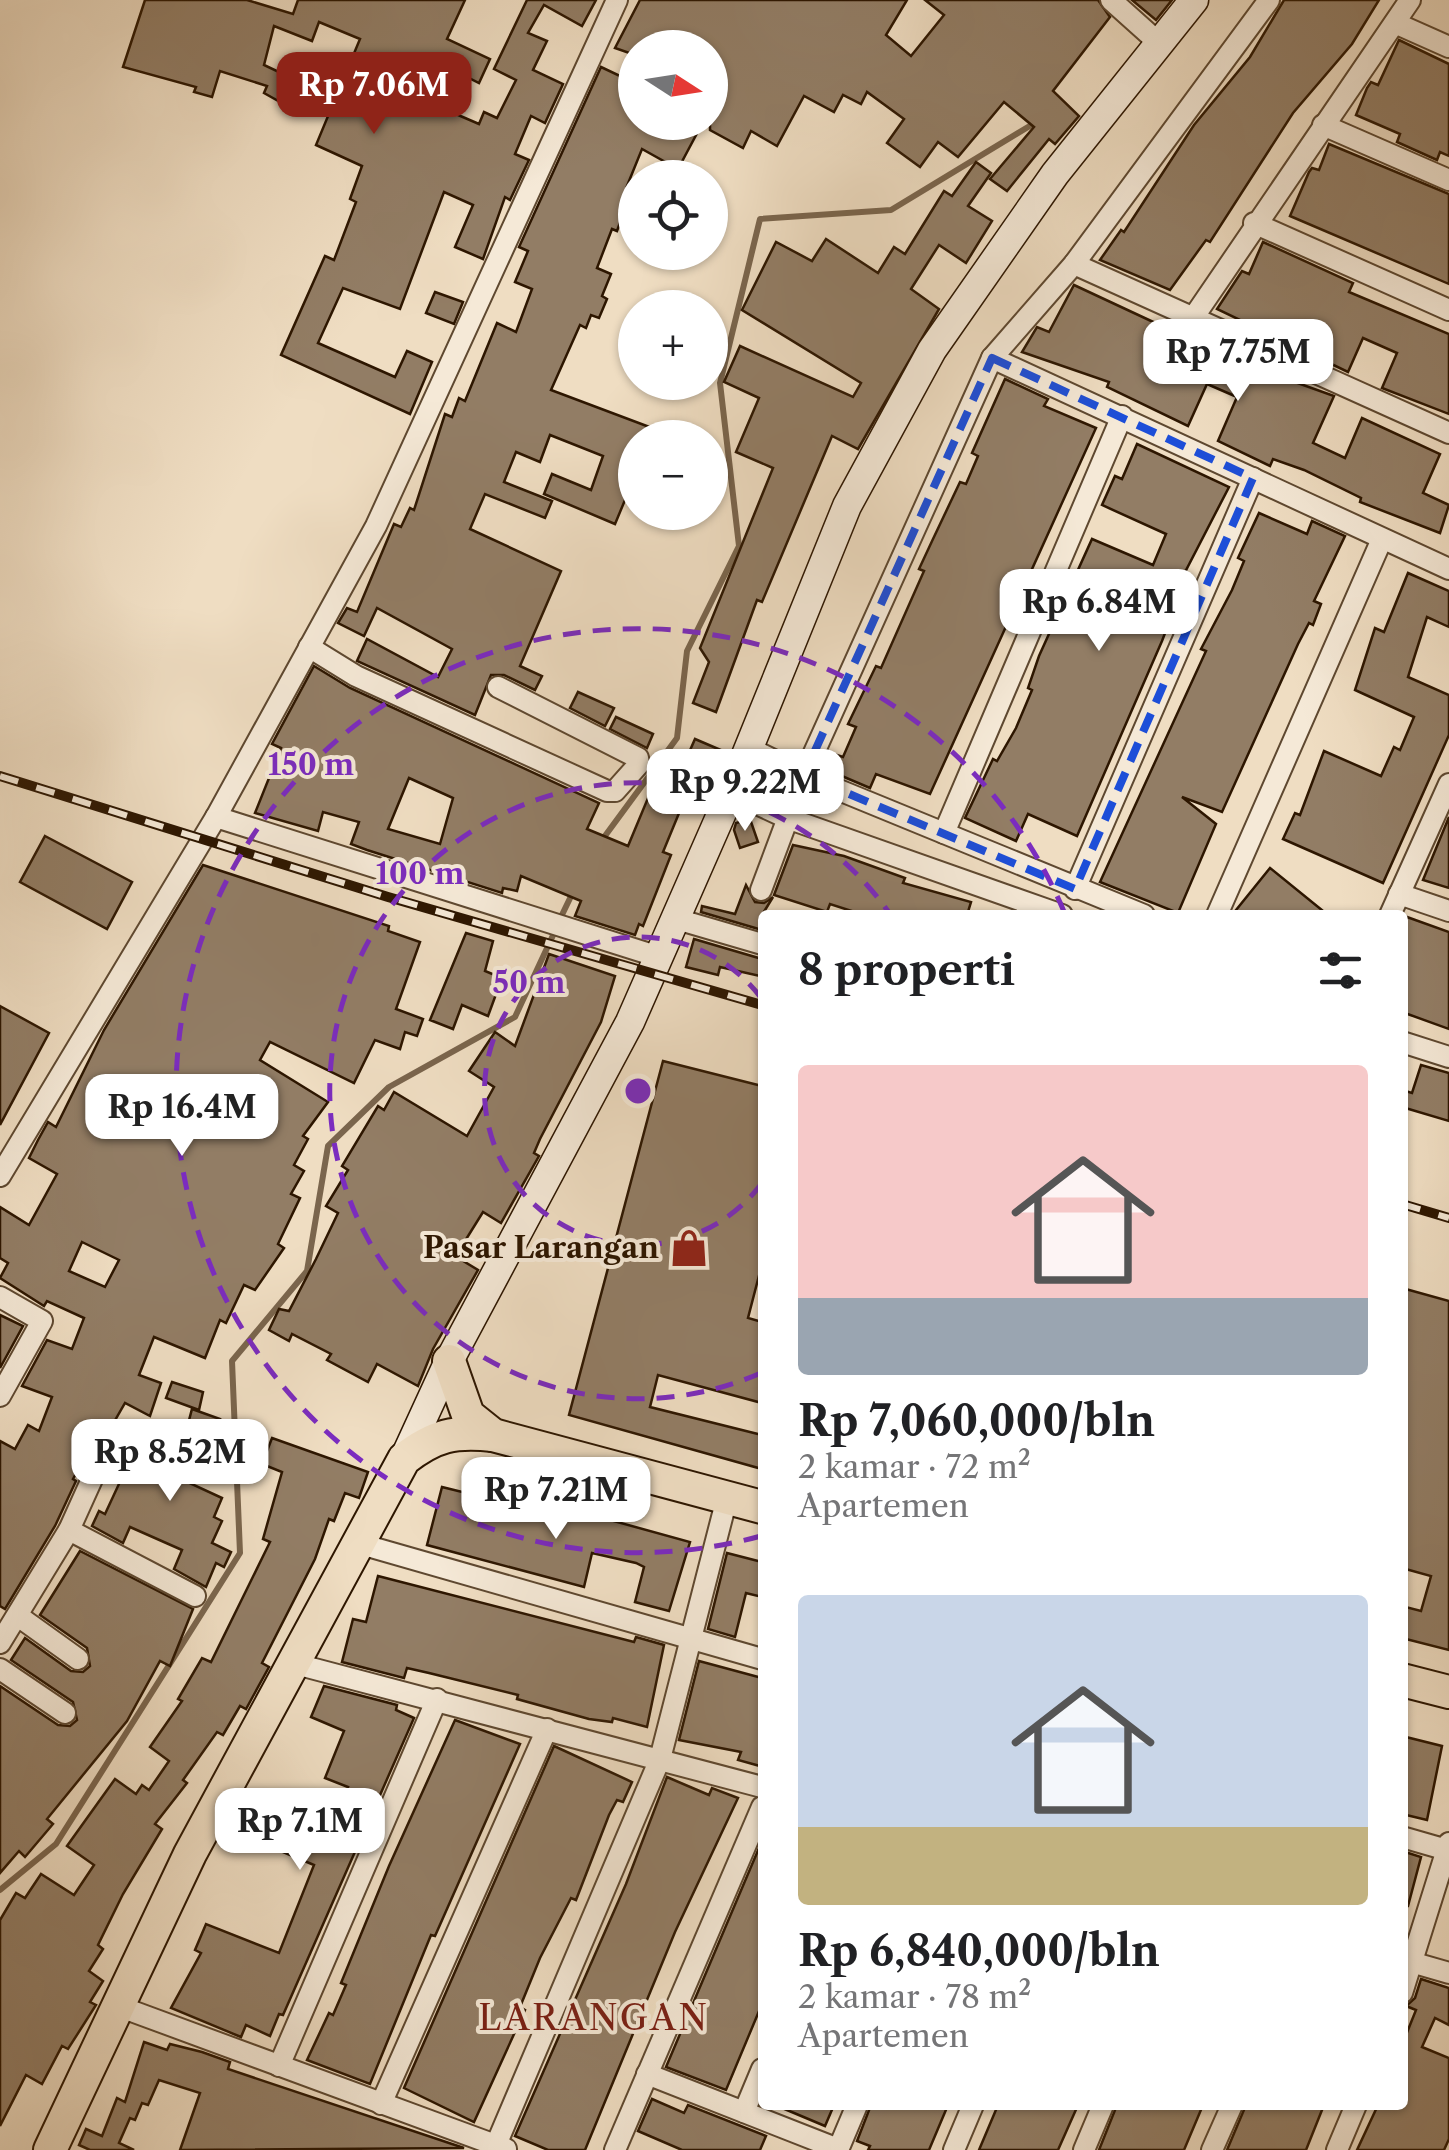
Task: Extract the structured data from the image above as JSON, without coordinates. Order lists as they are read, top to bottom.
{
  "districts": ["LARANGAN"],
  "places": {
    "shop": ["Pasar Larangan"]
  },
  "north": "right",
  "page": {
    "map_buttons": ["+", "−"],
    "price": [
      "Rp 7.06M",
      "Rp 7.75M",
      "Rp 6.84M",
      "Rp 9.22M",
      "Rp 16.4M",
      "Rp 8.52M",
      "Rp 7.21M",
      "Rp 7.1M"
    ],
    "heading": "8 properti",
    "list": [
      {
        "name": "Rp 7,060,000/bln",
        "note": "2 kamar · 72 m² · Apartemen"
      },
      {
        "name": "Rp 6,840,000/bln",
        "note": "2 kamar · 78 m² · Apartemen"
      }
    ]
  },
  "rings": ["150 m", "100 m", "50 m"]
}
